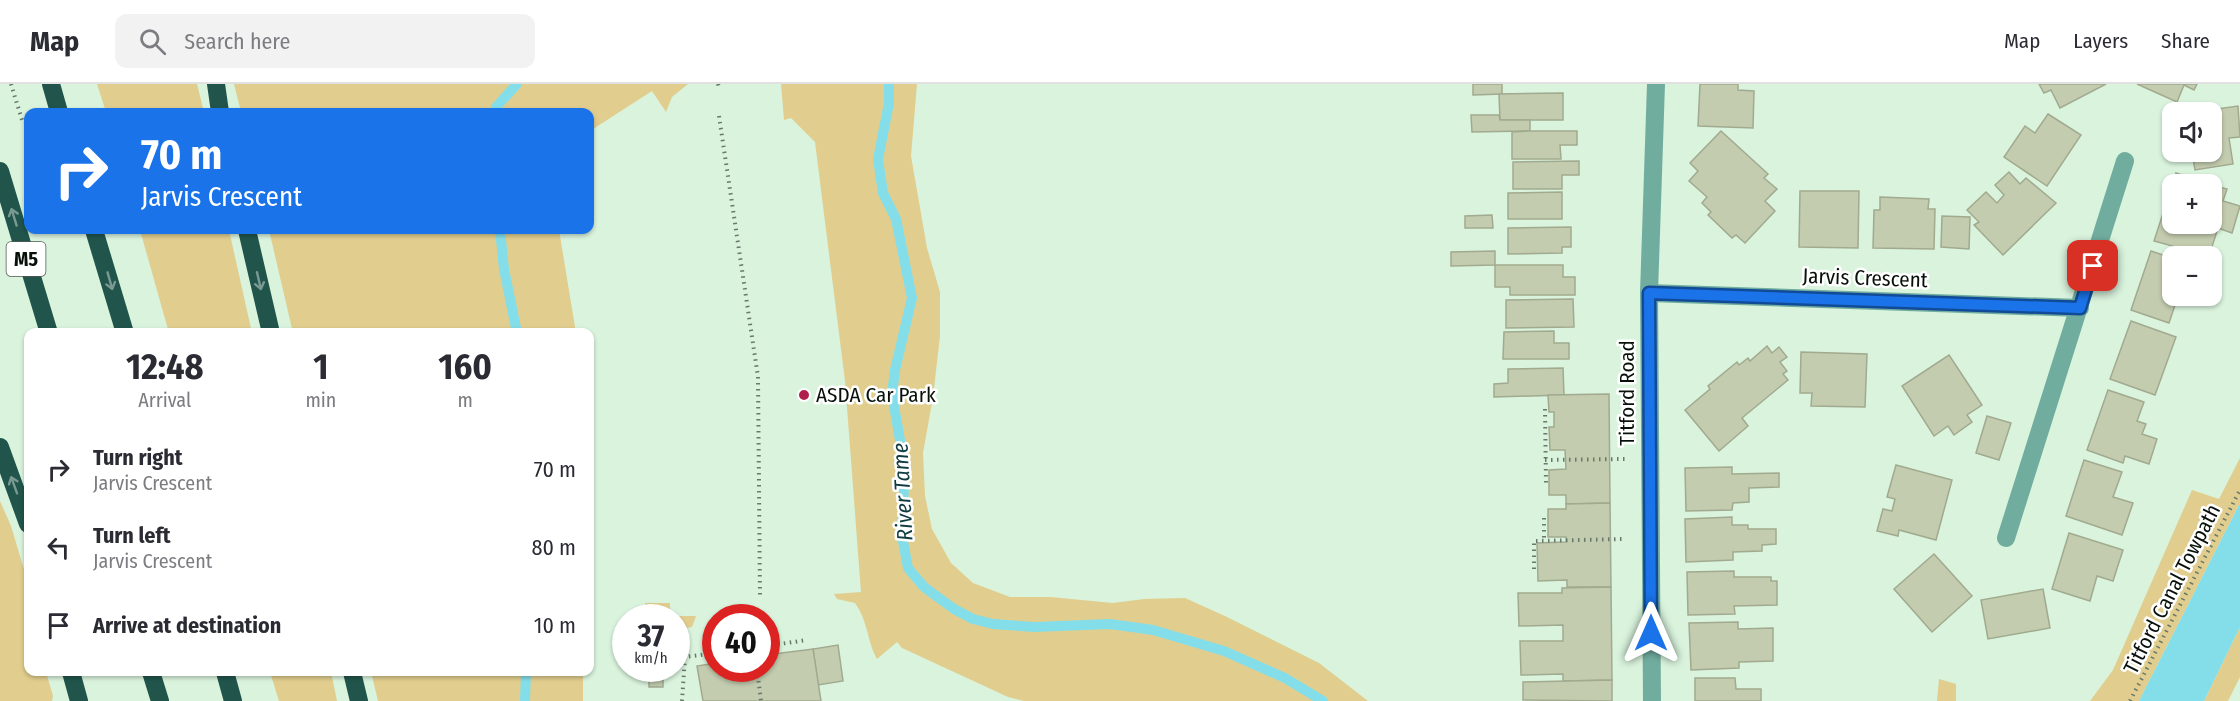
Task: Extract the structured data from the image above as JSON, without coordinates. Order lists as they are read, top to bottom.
{
  "streets": {
    "highway": ["M5"],
    "street": ["Jarvis Crescent", "Titford Road"],
    "path": ["Titford Canal Towpath"]
  },
  "crossings": [
    ["Jarvis Crescent", "Titford Road"]
  ],
  "water": ["River Tame"],
  "places": ["ASDA Car Park"],
  "page": {
    "header": "Map",
    "search": "Search here",
    "nav": ["Map", "Layers", "Share"],
    "map_buttons": ["+", "−"],
    "turn": ["70 m", "Jarvis Crescent"],
    "eta": [
      "12:48",
      "Arrival",
      "1",
      "min",
      "160",
      "m"
    ],
    "list": [
      {
        "name": "Turn right",
        "note": "Jarvis Crescent",
        "value": "70 m"
      },
      {
        "name": "Turn left",
        "note": "Jarvis Crescent",
        "value": "80 m"
      },
      {
        "name": "Arrive at destination",
        "value": "10 m"
      }
    ],
    "speed": "37 km/h",
    "limit": "40"
  }
}
